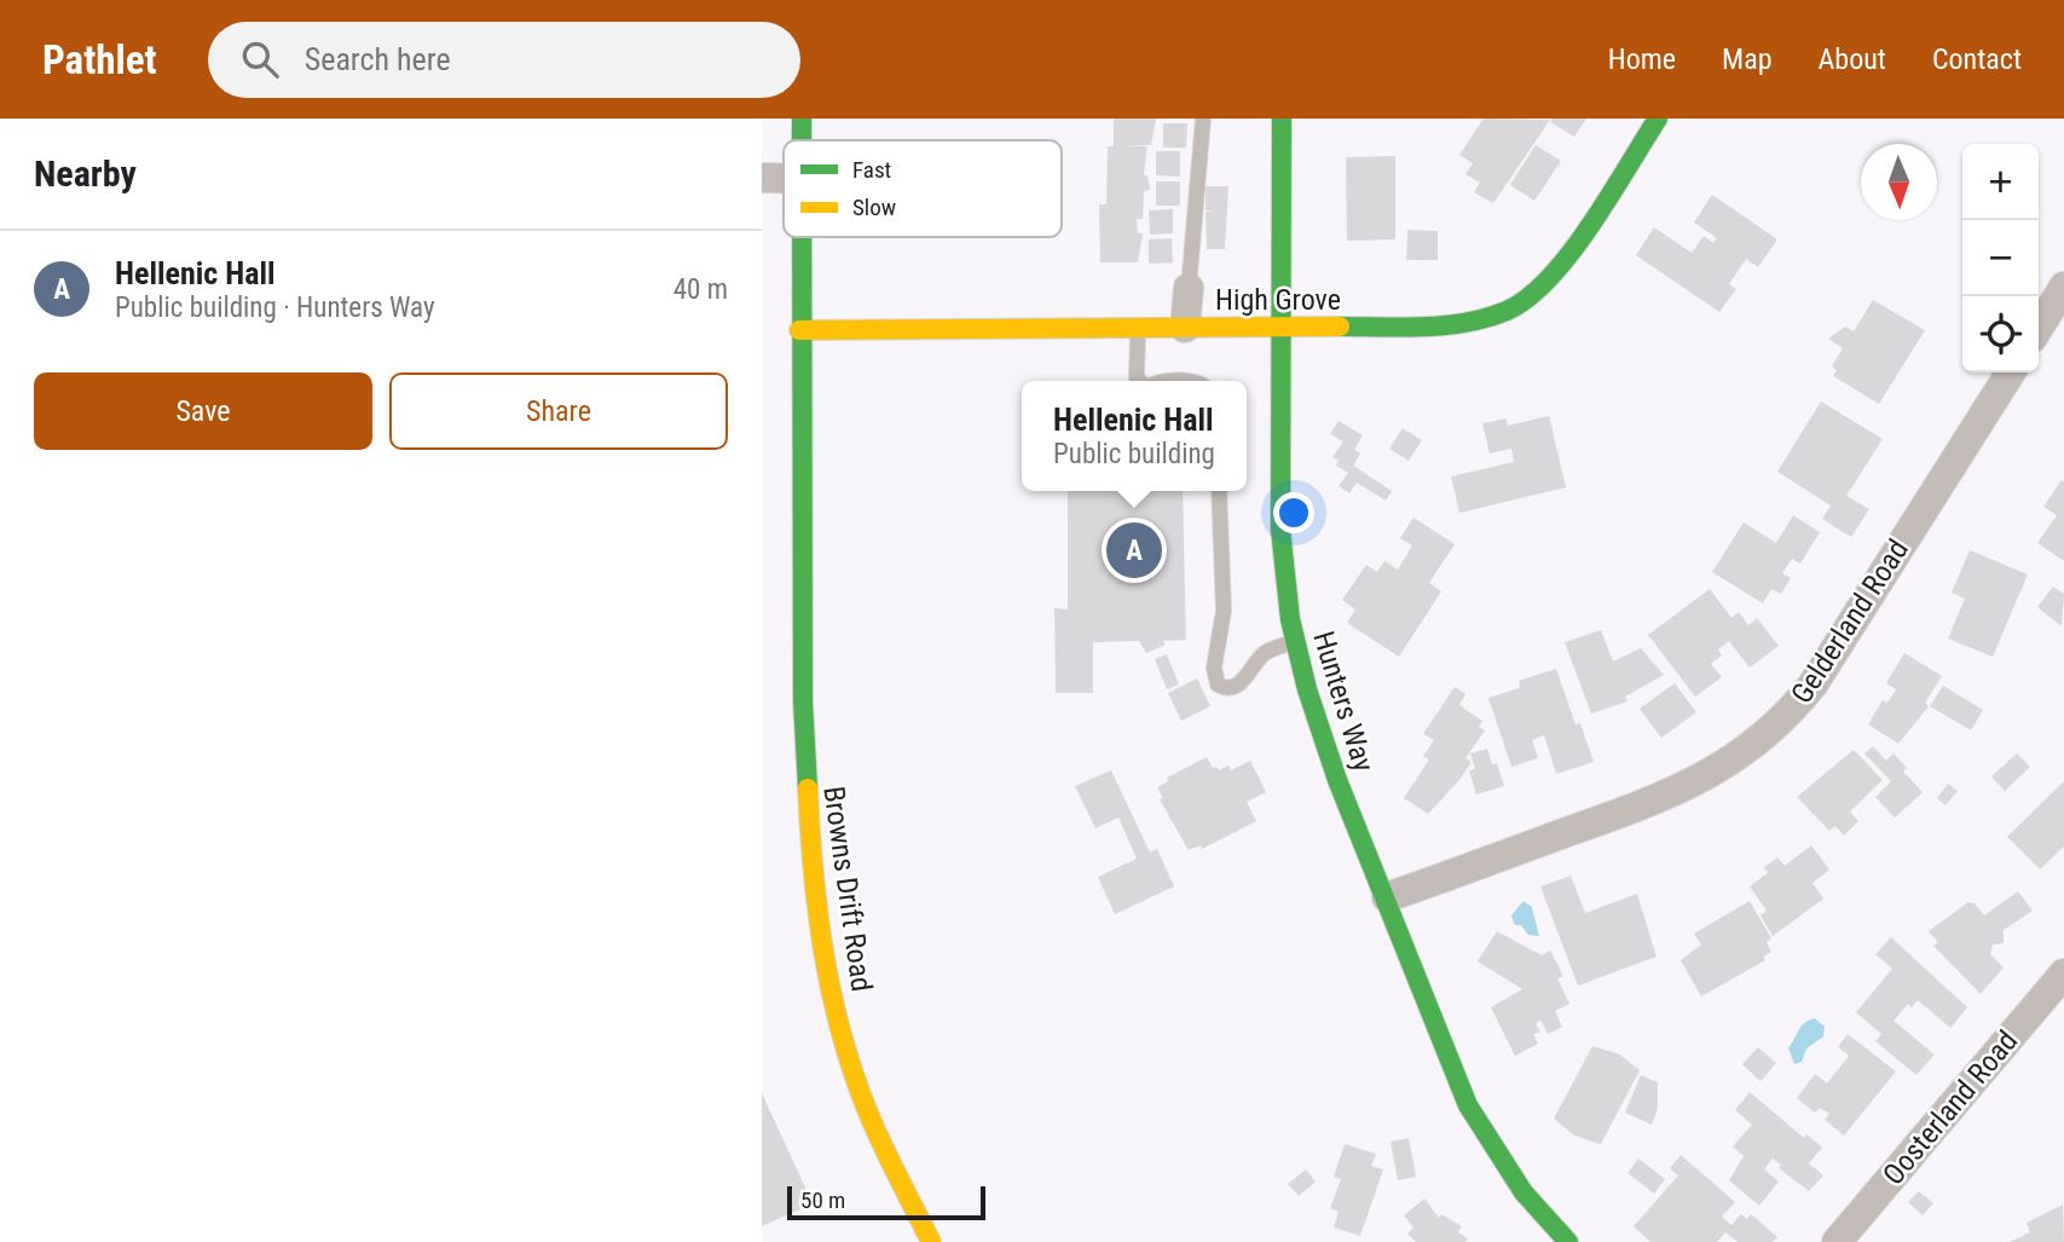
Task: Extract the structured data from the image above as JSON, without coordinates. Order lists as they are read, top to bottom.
{
  "streets": {
    "street": [
      "High Grove",
      "Gelderland Road",
      "Hunters Way",
      "Browns Drift Road",
      "Oosterland Road"
    ]
  },
  "crossings": [
    ["High Grove", "Hunters Way"],
    ["High Grove", "Browns Drift Road"],
    ["Gelderland Road", "Hunters Way"]
  ],
  "legend": ["Fast", "Slow"],
  "scale_bar": "50 m",
  "north": "bottom",
  "page": {
    "header": "Pathlet",
    "search": "Search here",
    "nav": [
      "Home",
      "Map",
      "About",
      "Contact"
    ],
    "heading": "Nearby",
    "map_buttons": ["+", "−"],
    "list": [
      {
        "mark": "A",
        "name": "Hellenic Hall",
        "note": "Public building · Hunters Way",
        "value": "40 m"
      }
    ],
    "buttons": ["Save", "Share"],
    "popup": ["Hellenic Hall", "Public building"],
    "pins": "A",
    "scale": "50 m"
  }
}
